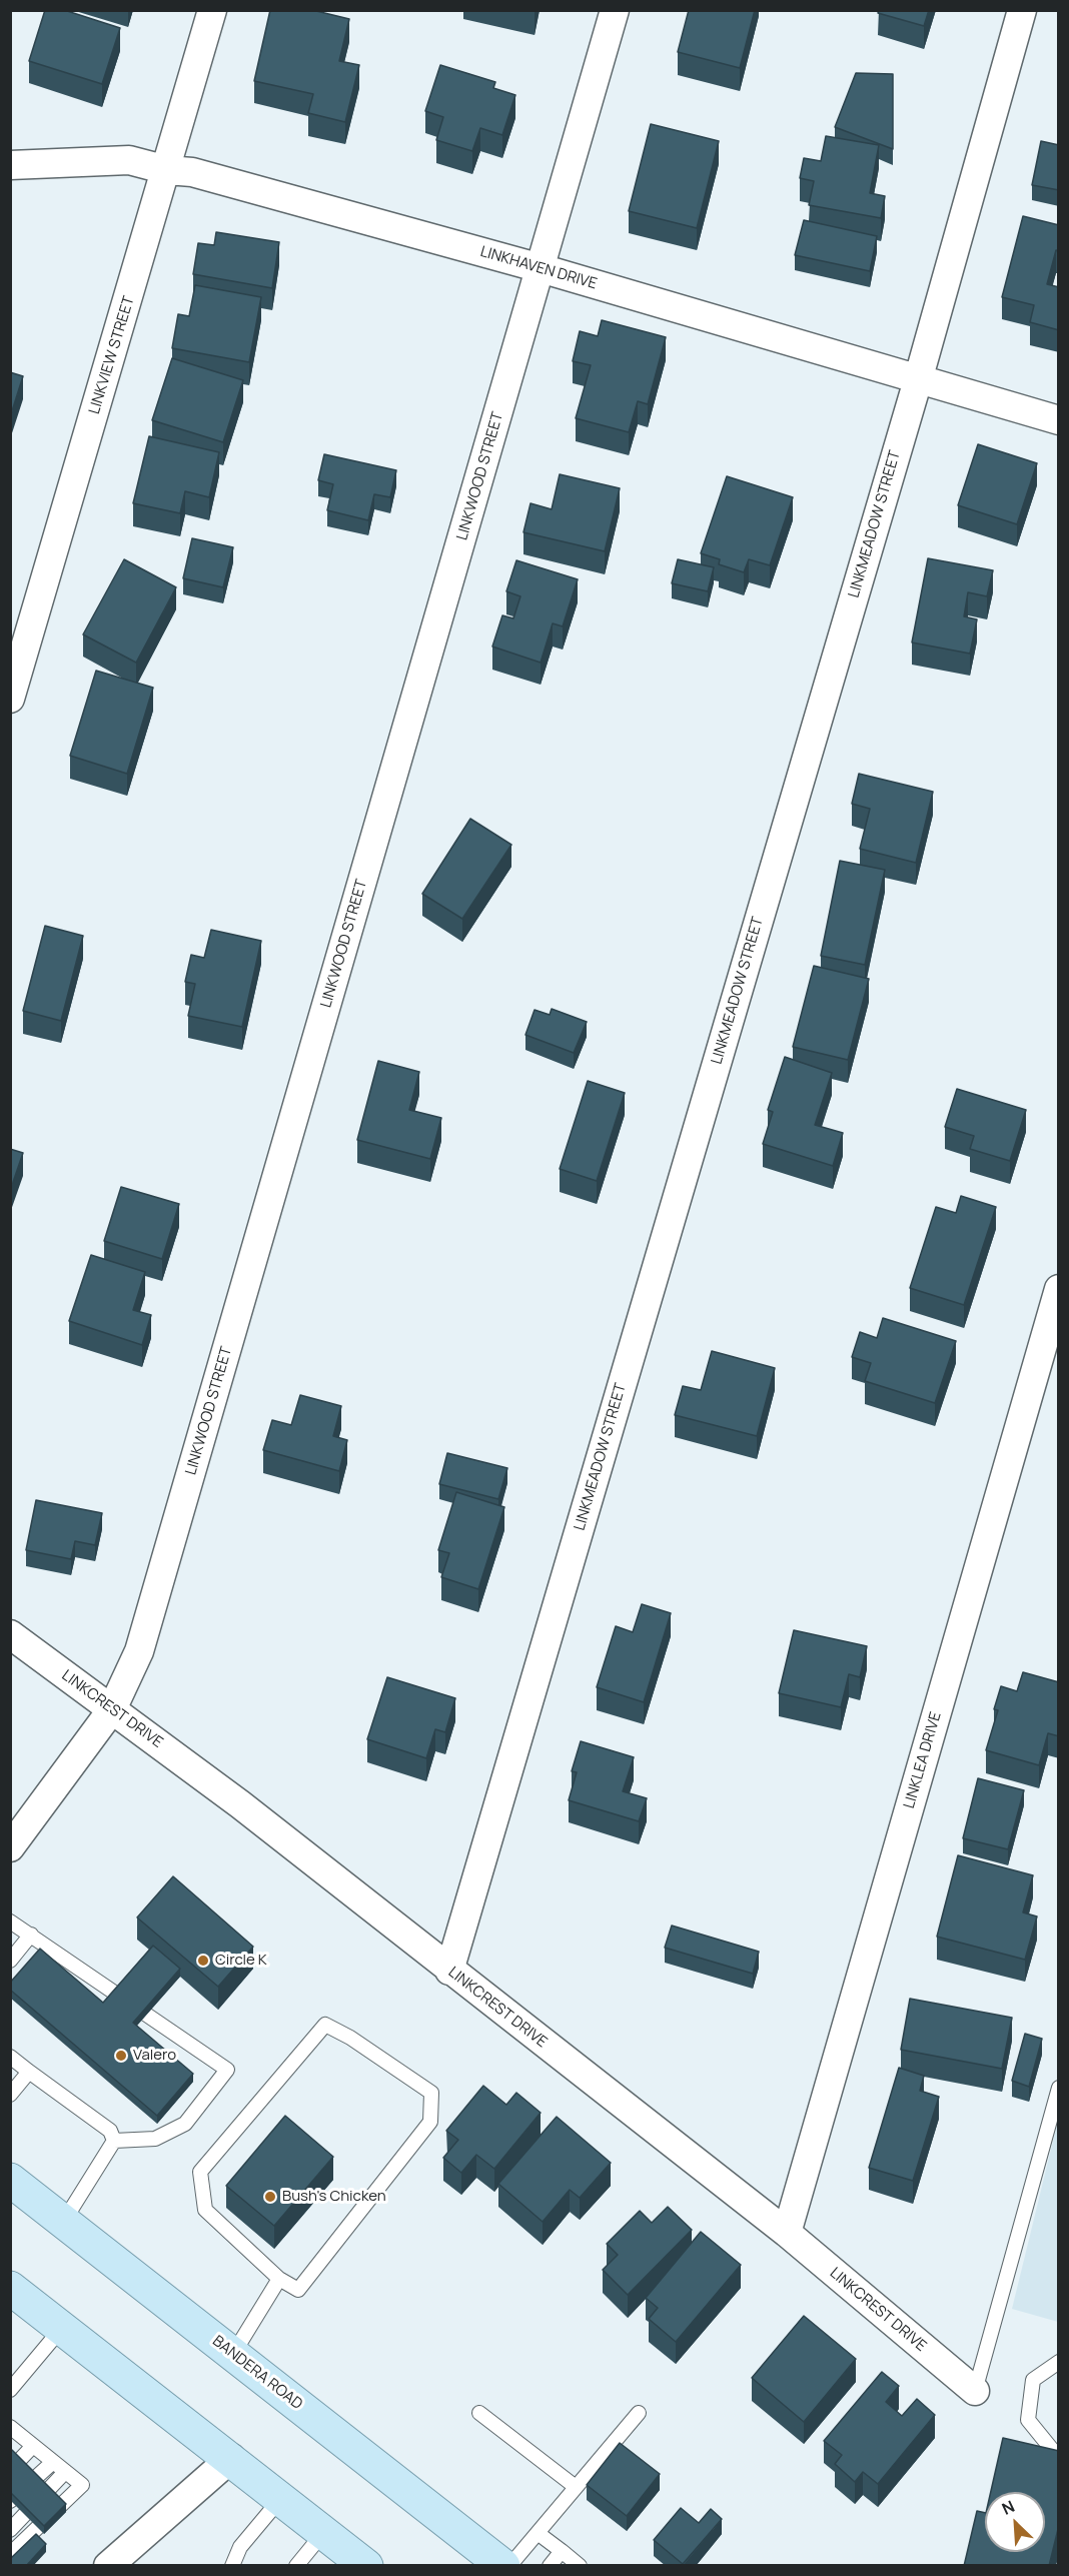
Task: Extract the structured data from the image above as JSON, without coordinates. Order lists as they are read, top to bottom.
{
  "streets": {
    "main road": ["BANDERA ROAD"],
    "street": [
      "LINKHAVEN DRIVE",
      "LINKVIEW STREET",
      "LINKWOOD STREET",
      "LINKMEADOW STREET",
      "LINKCREST DRIVE",
      "LINKLEA DRIVE"
    ]
  },
  "crossings": [
    ["LINKHAVEN DRIVE", "LINKVIEW STREET"],
    ["LINKHAVEN DRIVE", "LINKWOOD STREET"],
    ["LINKHAVEN DRIVE", "LINKMEADOW STREET"],
    ["LINKWOOD STREET", "LINKCREST DRIVE"],
    ["LINKMEADOW STREET", "LINKCREST DRIVE"],
    ["LINKCREST DRIVE", "LINKLEA DRIVE"]
  ],
  "places": ["Circle K", "Valero", "Bush's Chicken"],
  "north": "top left"
}
